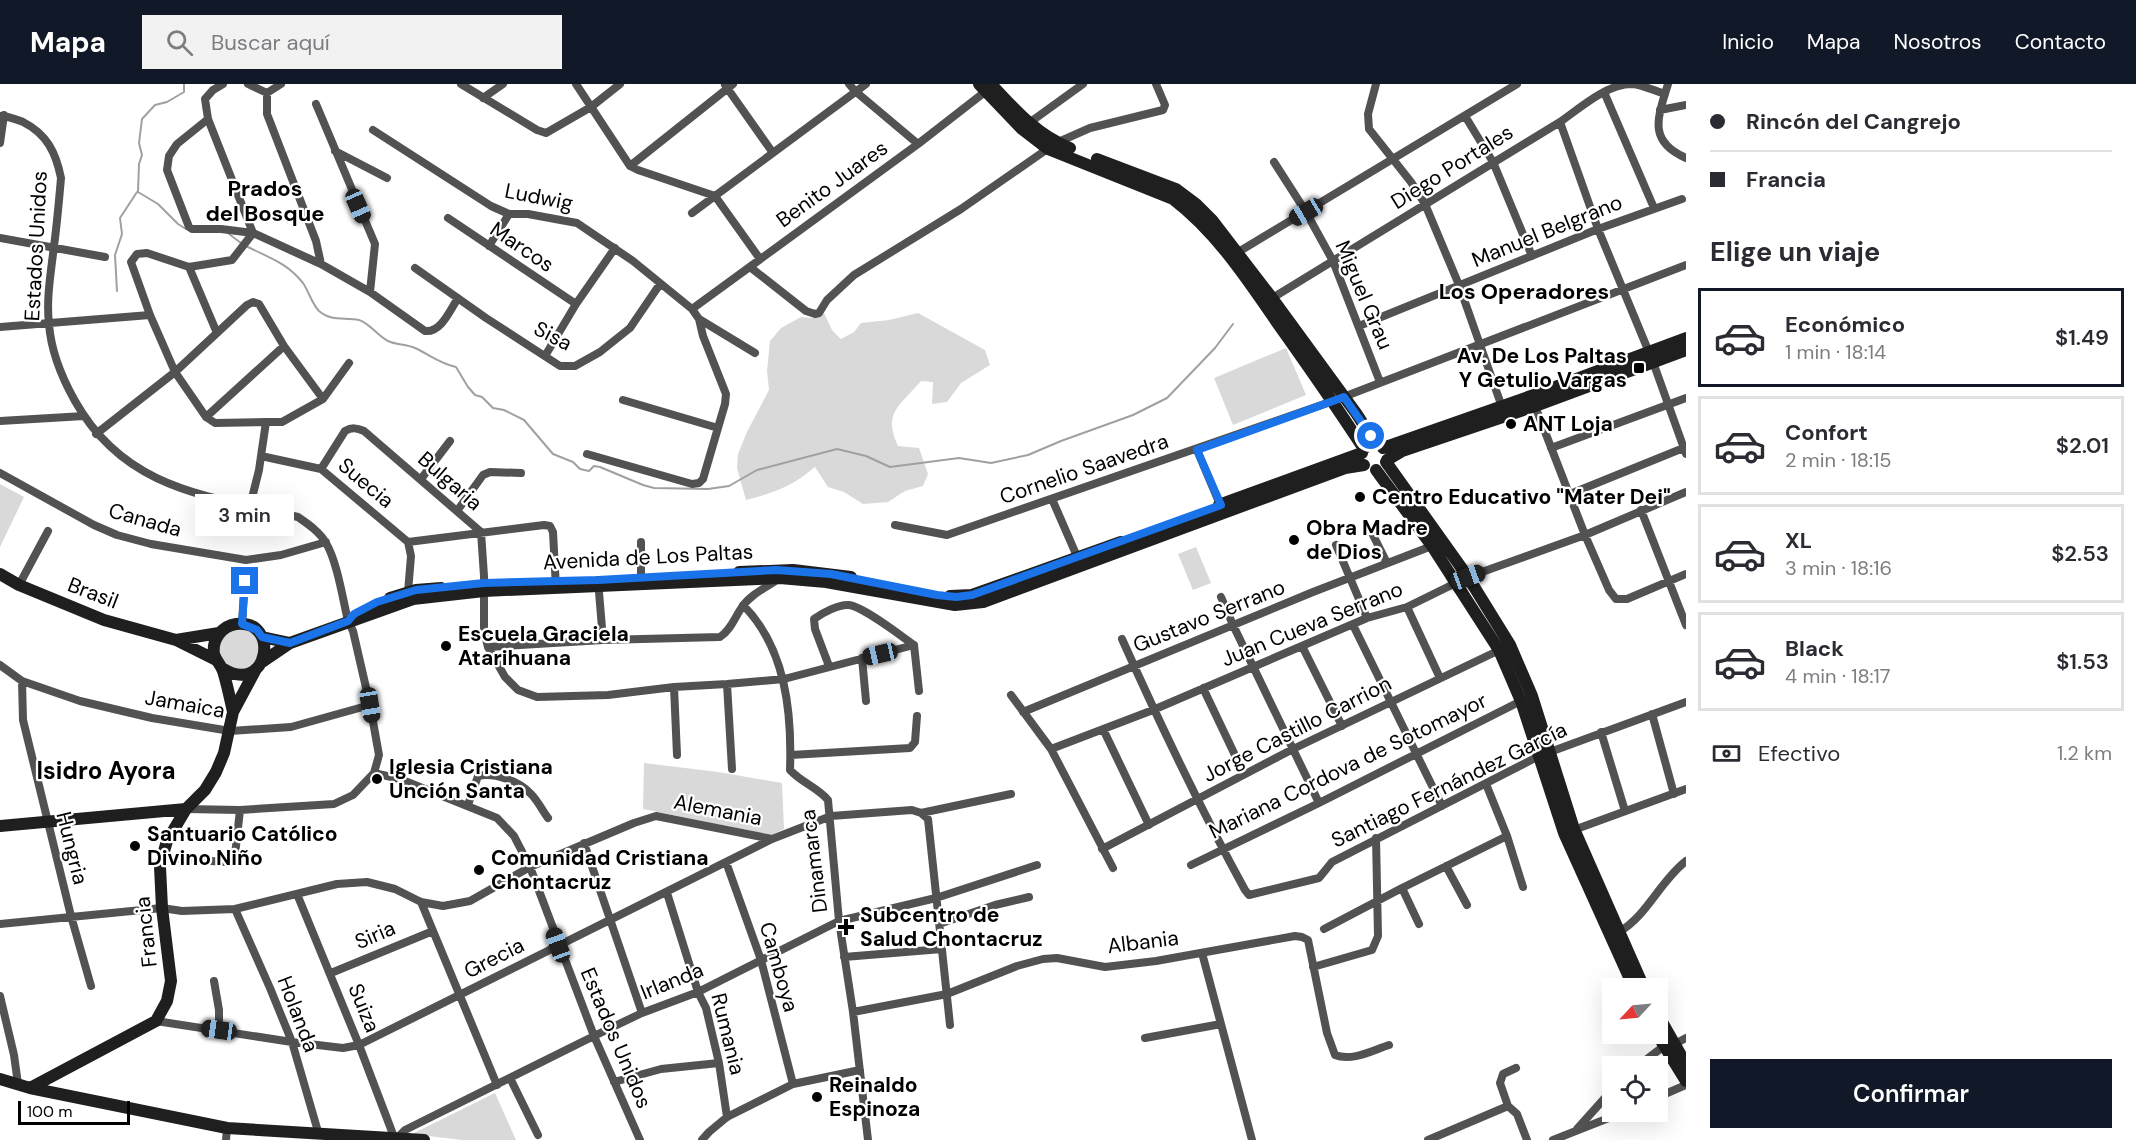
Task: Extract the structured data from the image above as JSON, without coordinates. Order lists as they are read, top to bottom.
{
  "streets": {
    "main road": ["Avenida de Los Paltas", "Brasil", "Francia"],
    "street": [
      "Diego Portales",
      "Benito Juares",
      "Ludwig",
      "Manuel Belgrano",
      "Estados Unidos",
      "Marcos",
      "Miguel Grau",
      "Sisa",
      "Cornelio Saavedra",
      "Bulgaria",
      "Suecia",
      "Canada",
      "Gustavo Serrano",
      "Juan Cueva Serrano",
      "Jamaica",
      "Jorge Castillo Carrion",
      "Mariana Cordova de Sotomayor",
      "Santiago Fernández García",
      "Alemania",
      "Hungria",
      "Dinamarca",
      "Siria",
      "Albania",
      "Grecia",
      "Camboya",
      "Irlanda",
      "Suiza",
      "Holanda",
      "Rumania"
    ]
  },
  "crossings": [
    ["Diego Portales", "Miguel Grau"],
    ["Benito Juares", "Ludwig"],
    ["Ludwig", "Sisa"],
    ["Manuel Belgrano", "Miguel Grau"],
    ["Estados Unidos", "Canada"],
    ["Estados Unidos", "Avenida de Los Paltas"],
    ["Estados Unidos", "Jamaica"],
    ["Estados Unidos", "Alemania"],
    ["Estados Unidos", "Grecia"],
    ["Estados Unidos", "Irlanda"],
    ["Miguel Grau", "Cornelio Saavedra"],
    ["Bulgaria", "Suecia"],
    ["Bulgaria", "Avenida de Los Paltas"],
    ["Bulgaria", "Dinamarca"],
    ["Avenida de Los Paltas", "Brasil"],
    ["Avenida de Los Paltas", "Francia"],
    ["Brasil", "Francia"],
    ["Jamaica", "Hungria"],
    ["Jamaica", "Francia"],
    ["Mariana Cordova de Sotomayor", "Santiago Fernández García"],
    ["Alemania", "Hungria"],
    ["Alemania", "Francia"],
    ["Alemania", "Grecia"],
    ["Alemania", "Suiza"],
    ["Alemania", "Holanda"],
    ["Dinamarca", "Albania"],
    ["Dinamarca", "Grecia"],
    ["Dinamarca", "Irlanda"],
    ["Francia", "Grecia"],
    ["Siria", "Suiza"],
    ["Grecia", "Camboya"],
    ["Grecia", "Suiza"],
    ["Grecia", "Holanda"],
    ["Grecia", "Rumania"],
    ["Camboya", "Irlanda"],
    ["Irlanda", "Suiza"],
    ["Irlanda", "Rumania"]
  ],
  "districts": ["Prados del Bosque", "Los Operadores", "Isidro Ayora"],
  "places": {
    "transit": ["Av. De Los Paltas Y Getulio Vargas"],
    "other": [
      "ANT Loja",
      "Centro Educativo \"Mater Dei\"",
      "Obra Madre de Dios",
      "Escuela Graciela Atarihuana",
      "Iglesia Cristiana Unción Santa",
      "Santuario Católico Divino Niño",
      "Comunidad Cristiana Chontacruz",
      "Reinaldo Espinoza"
    ],
    "health": ["Subcentro de Salud Chontacruz"]
  },
  "scale_bar": "100 m",
  "north": "bottom left",
  "page": {
    "header": "Mapa",
    "search": "Buscar aquí",
    "nav": [
      "Inicio",
      "Mapa",
      "Nosotros",
      "Contacto"
    ],
    "banner": ["Rincón del Cangrejo", "Francia"],
    "heading": "Elige un viaje",
    "list": [
      {
        "name": "Económico",
        "note": "1 min · 18:14",
        "value": "$1.49"
      },
      {
        "name": "Confort",
        "note": "2 min · 18:15",
        "value": "$2.01"
      },
      {
        "name": "XL",
        "note": "3 min · 18:16",
        "value": "$2.53"
      },
      {
        "name": "Black",
        "note": "4 min · 18:17",
        "value": "$1.53"
      }
    ],
    "bubble": "3 min",
    "pay": ["Efectivo", "1.2 km"],
    "buttons": "Confirmar",
    "scale": "100 m"
  }
}
